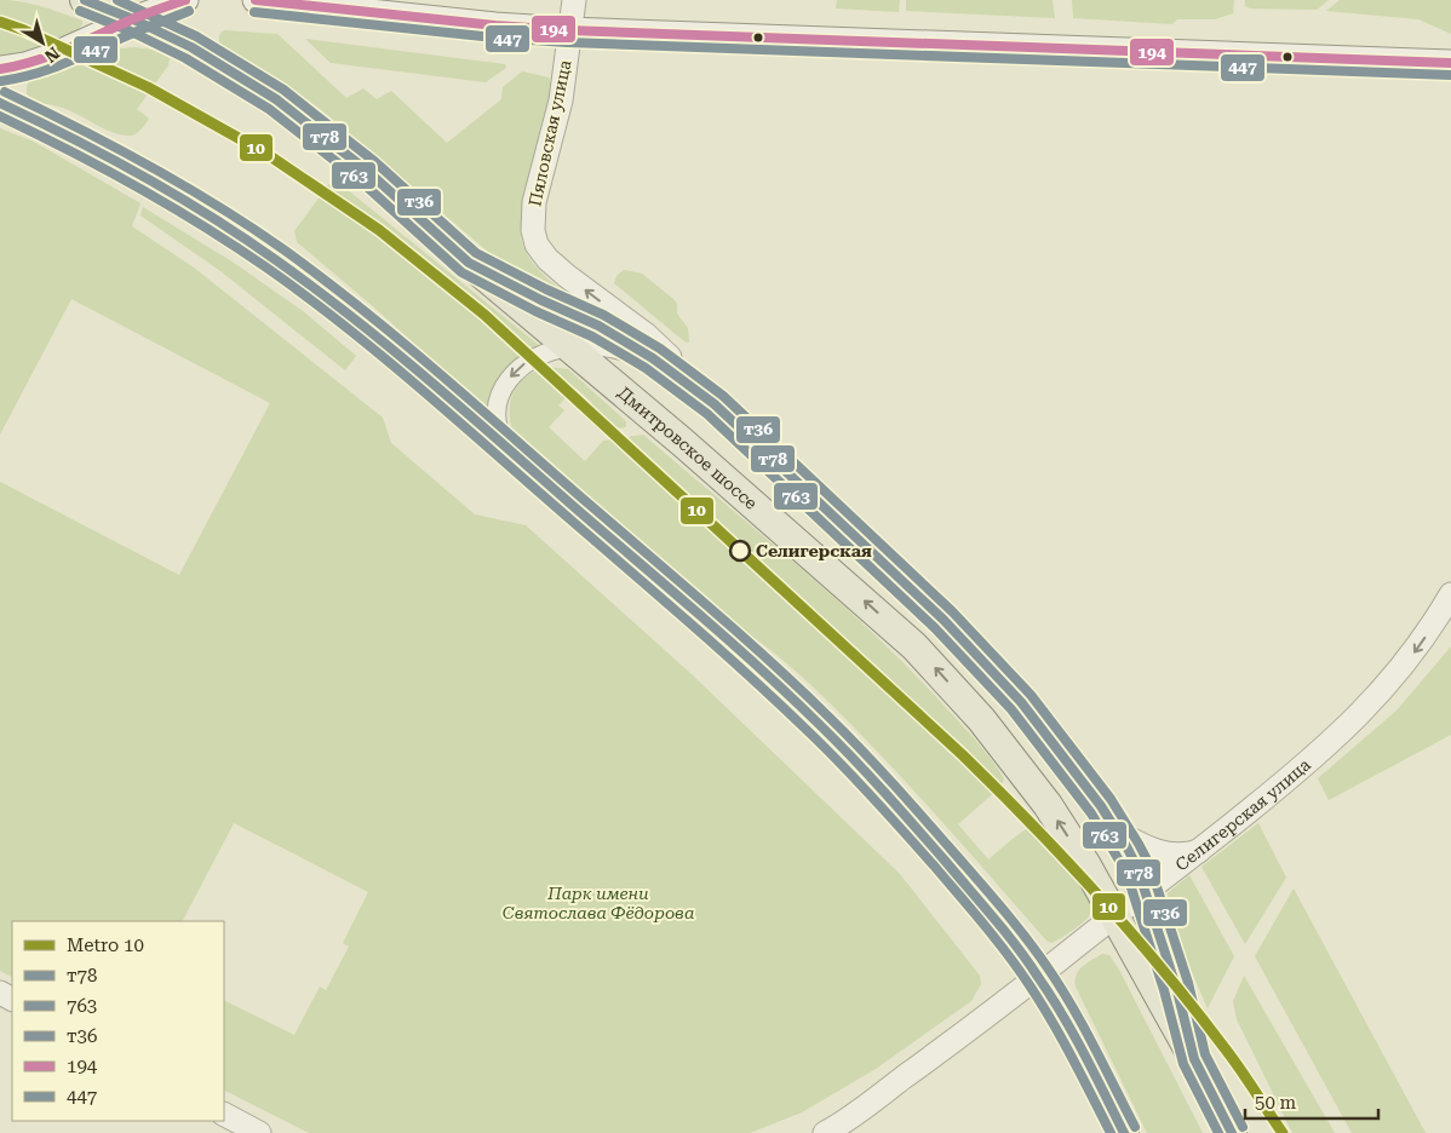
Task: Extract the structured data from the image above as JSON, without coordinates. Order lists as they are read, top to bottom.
{
  "streets": {
    "main road": ["Дмитровское шоссе"],
    "street": ["Пяловская улица", "Селигерская улица"]
  },
  "crossings": [
    ["Дмитровское шоссе", "Селигерская улица"]
  ],
  "one_way": ["Пяловская улица", "Селигерская улица"],
  "parks": ["Парк имени Святослава Фёдорова"],
  "places": ["Селигерская"],
  "lines": [
    "transit line т78",
    "transit line т36",
    "transit line 194",
    "transit line 763",
    "transit line 447",
    "metro line 10"
  ],
  "legend": [
    "Metro 10",
    "т78",
    "763",
    "т36",
    "194",
    "447"
  ],
  "scale_bar": "50 m",
  "north": "bottom right"
}
